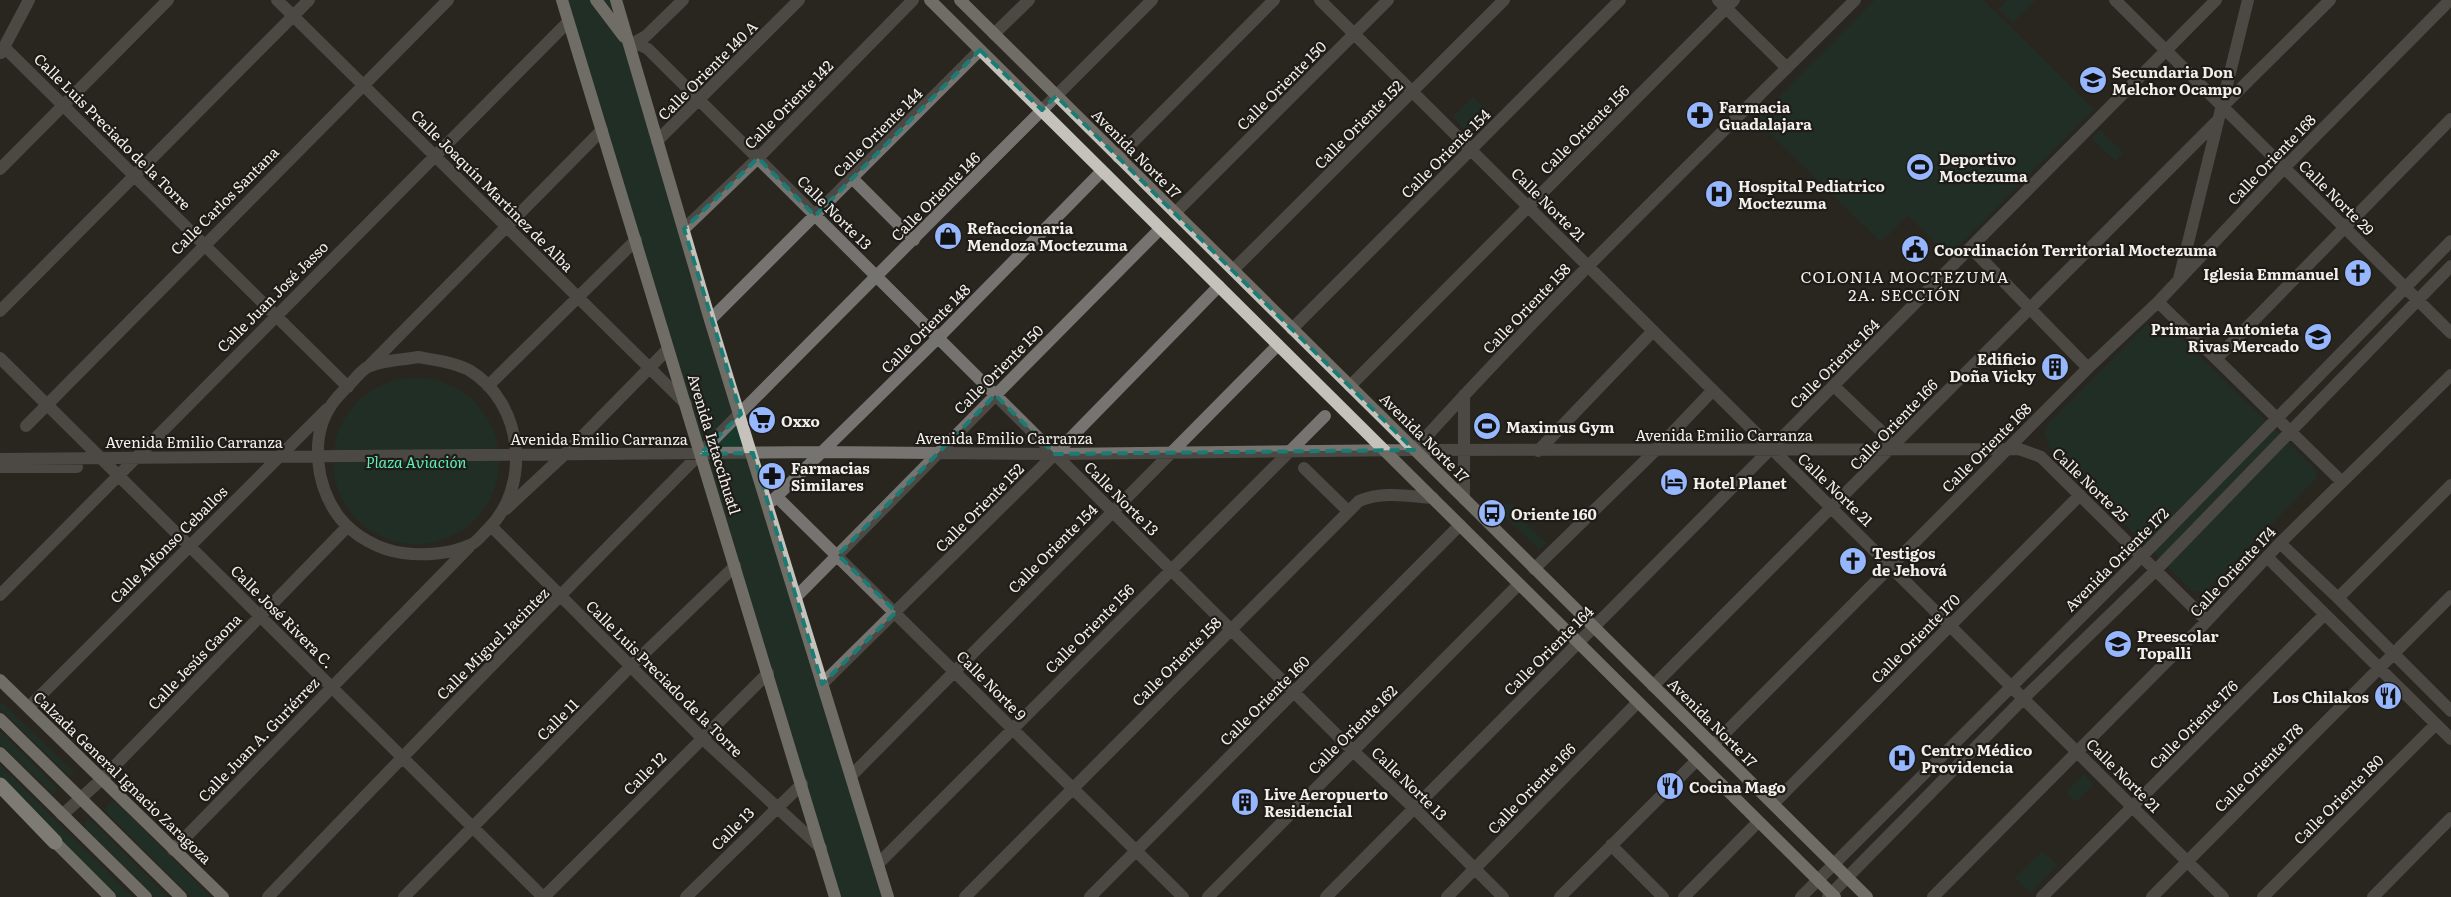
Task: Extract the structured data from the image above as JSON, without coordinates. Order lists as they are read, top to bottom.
{
  "streets": {
    "main road": ["Avenida Norte 17", "Avenida Iztaccíhuatl", "Calzada General Ignacio Zaragoza"],
    "street": [
      "Calle Oriente 140 A",
      "Calle Oriente 150",
      "Calle Oriente 142",
      "Calle Oriente 152",
      "Calle Oriente 156",
      "Calle Luis Preciado de la Torre",
      "Calle Oriente 144",
      "Calle Oriente 154",
      "Calle Oriente 168",
      "Calle Joaquín Martínez de Alba",
      "Calle Oriente 146",
      "Calle Norte 29",
      "Calle Carlos Santana",
      "Calle Norte 21",
      "Calle Norte 13",
      "Calle Juan José Jasso",
      "Calle Oriente 158",
      "Calle Oriente 148",
      "Calle Oriente 164",
      "Calle Oriente 166",
      "Avenida Emilio Carranza",
      "Calle Norte 25",
      "Calle Alfonso Ceballos",
      "Avenida Oriente 172",
      "Calle Oriente 174",
      "Calle José Rivera C.",
      "Calle Oriente 170",
      "Calle Miguel Jacintez",
      "Calle Jesús Gaona",
      "Calle Norte 9",
      "Calle Oriente 160",
      "Calle 11",
      "Calle Oriente 176",
      "Calle Oriente 162",
      "Calle Juan A. Guriérrez",
      "Calle Oriente 178",
      "Calle 12",
      "Calle Oriente 180",
      "Calle 13"
    ]
  },
  "crossings": [
    ["Calle Oriente 140 A", "Calle Norte 13"],
    ["Calle Oriente 150", "Avenida Norte 17"],
    ["Calle Oriente 150", "Calle Norte 21"],
    ["Calle Oriente 150", "Calle Norte 13"],
    ["Calle Oriente 150", "Avenida Emilio Carranza"],
    ["Calle Oriente 150", "Calle Norte 9"],
    ["Calle Oriente 142", "Calle Norte 13"],
    ["Calle Oriente 152", "Avenida Norte 17"],
    ["Calle Oriente 152", "Calle Norte 21"],
    ["Calle Oriente 152", "Calle Norte 13"],
    ["Calle Oriente 152", "Avenida Emilio Carranza"],
    ["Calle Oriente 152", "Calle Norte 9"],
    ["Calle Oriente 156", "Avenida Norte 17"],
    ["Calle Oriente 156", "Calle Norte 21"],
    ["Calle Oriente 156", "Calle Norte 13"],
    ["Calle Oriente 156", "Avenida Emilio Carranza"],
    ["Calle Oriente 156", "Calle Norte 9"],
    ["Calle Luis Preciado de la Torre", "Calle Carlos Santana"],
    ["Calle Luis Preciado de la Torre", "Calle Juan José Jasso"],
    ["Calle Luis Preciado de la Torre", "Avenida Iztaccíhuatl"],
    ["Calle Luis Preciado de la Torre", "Calle Alfonso Ceballos"],
    ["Calle Luis Preciado de la Torre", "Calle Miguel Jacintez"],
    ["Calle Luis Preciado de la Torre", "Calle 11"],
    ["Calle Luis Preciado de la Torre", "Calle Juan A. Guriérrez"],
    ["Calle Luis Preciado de la Torre", "Calle 12"],
    ["Calle Luis Preciado de la Torre", "Calle 13"],
    ["Calle Oriente 144", "Calle Norte 13"],
    ["Avenida Norte 17", "Calle Oriente 154"],
    ["Avenida Norte 17", "Calle Oriente 168"],
    ["Avenida Norte 17", "Calle Oriente 146"],
    ["Avenida Norte 17", "Calle Oriente 158"],
    ["Avenida Norte 17", "Calle Oriente 164"],
    ["Avenida Norte 17", "Calle Oriente 166"],
    ["Avenida Norte 17", "Avenida Emilio Carranza"],
    ["Avenida Norte 17", "Avenida Oriente 172"],
    ["Avenida Norte 17", "Calle Oriente 170"],
    ["Calle Oriente 154", "Calle Norte 21"],
    ["Calle Oriente 154", "Calle Norte 13"],
    ["Calle Oriente 154", "Avenida Emilio Carranza"],
    ["Calle Oriente 154", "Calle Norte 9"],
    ["Calle Oriente 168", "Calle Norte 29"],
    ["Calle Oriente 168", "Calle Norte 21"],
    ["Calle Oriente 168", "Avenida Emilio Carranza"],
    ["Calle Oriente 168", "Calle Norte 25"],
    ["Calle Joaquín Martínez de Alba", "Calle Carlos Santana"],
    ["Calle Joaquín Martínez de Alba", "Calle Juan José Jasso"],
    ["Calle Joaquín Martínez de Alba", "Avenida Iztaccíhuatl"],
    ["Calle Oriente 146", "Calle Norte 13"],
    ["Calle Oriente 146", "Calle Miguel Jacintez"],
    ["Calle Norte 29", "Calle Oriente 164"],
    ["Calle Norte 29", "Avenida Oriente 172"],
    ["Calle Carlos Santana", "Calle José Rivera C."],
    ["Calle Norte 21", "Calle Oriente 158"],
    ["Calle Norte 21", "Calle Oriente 164"],
    ["Calle Norte 21", "Calle Oriente 166"],
    ["Calle Norte 21", "Avenida Emilio Carranza"],
    ["Calle Norte 21", "Avenida Oriente 172"],
    ["Calle Norte 21", "Calle Oriente 174"],
    ["Calle Norte 21", "Calle Oriente 170"],
    ["Calle Norte 21", "Calle Oriente 176"],
    ["Calle Norte 21", "Calle Oriente 178"],
    ["Calle Norte 13", "Calle Oriente 158"],
    ["Calle Norte 13", "Calle Oriente 148"],
    ["Calle Norte 13", "Calle Oriente 164"],
    ["Calle Norte 13", "Calle Oriente 166"],
    ["Calle Norte 13", "Avenida Emilio Carranza"],
    ["Calle Norte 13", "Calle Oriente 160"],
    ["Calle Norte 13", "Calle Oriente 162"],
    ["Calle Juan José Jasso", "Avenida Emilio Carranza"],
    ["Calle Juan José Jasso", "Avenida Iztaccíhuatl"],
    ["Calle Juan José Jasso", "Calle José Rivera C."],
    ["Calle Oriente 158", "Avenida Emilio Carranza"],
    ["Calle Oriente 158", "Calle Norte 9"],
    ["Calle Oriente 148", "Avenida Emilio Carranza"],
    ["Calle Oriente 148", "Calle Norte 9"],
    ["Calle Oriente 164", "Avenida Emilio Carranza"],
    ["Calle Oriente 166", "Avenida Emilio Carranza"],
    ["Avenida Emilio Carranza", "Avenida Iztaccíhuatl"],
    ["Avenida Emilio Carranza", "Calle Norte 25"],
    ["Avenida Emilio Carranza", "Calle Alfonso Ceballos"],
    ["Avenida Emilio Carranza", "Calle José Rivera C."],
    ["Avenida Emilio Carranza", "Calle Miguel Jacintez"],
    ["Avenida Iztaccíhuatl", "Calle Miguel Jacintez"],
    ["Avenida Iztaccíhuatl", "Calle 11"],
    ["Avenida Iztaccíhuatl", "Calle 12"],
    ["Avenida Iztaccíhuatl", "Calle 13"],
    ["Calle Norte 25", "Avenida Oriente 172"],
    ["Calle Norte 25", "Calle Oriente 174"],
    ["Calle Norte 25", "Calle Oriente 170"],
    ["Calle Alfonso Ceballos", "Calle José Rivera C."],
    ["Calle Alfonso Ceballos", "Calzada General Ignacio Zaragoza"],
    ["Calle José Rivera C.", "Calle Miguel Jacintez"],
    ["Calle José Rivera C.", "Calle Jesús Gaona"],
    ["Calle José Rivera C.", "Calle 11"],
    ["Calle José Rivera C.", "Calle Juan A. Guriérrez"],
    ["Calle José Rivera C.", "Calle 12"],
    ["Calle Jesús Gaona", "Calzada General Ignacio Zaragoza"],
    ["Calle Norte 9", "Calle Oriente 160"],
    ["Calle Juan A. Guriérrez", "Calzada General Ignacio Zaragoza"]
  ],
  "districts": ["COLONIA MOCTEZUMA 2A. SECCIÓN"],
  "parks": ["Plaza Aviación"],
  "places": {
    "school or university": ["Secundaria Don Melchor Ocampo", "Primaria Antonieta Rivas Mercado", "Preescolar Topalli"],
    "pharmacy": ["Farmacia Guadalajara", "Farmacias Similares"],
    "sports": ["Deportivo Moctezuma", "Maximus Gym"],
    "hospital": ["Hospital Pediatrico Moctezuma", "Centro Médico Providencia"],
    "shop": ["Refaccionaria Mendoza Moctezuma"],
    "public building": ["Coordinación Territorial Moctezuma"],
    "church": ["Iglesia Emmanuel", "Testigos de Jehová"],
    "building": ["Edificio Doña Vicky", "Live Aeropuerto Residencial"],
    "supermarket": ["Oxxo"],
    "hotel": ["Hotel Planet"],
    "bus stop": ["Oriente 160"],
    "restaurant": ["Los Chilakos", "Cocina Mago"]
  }
}
